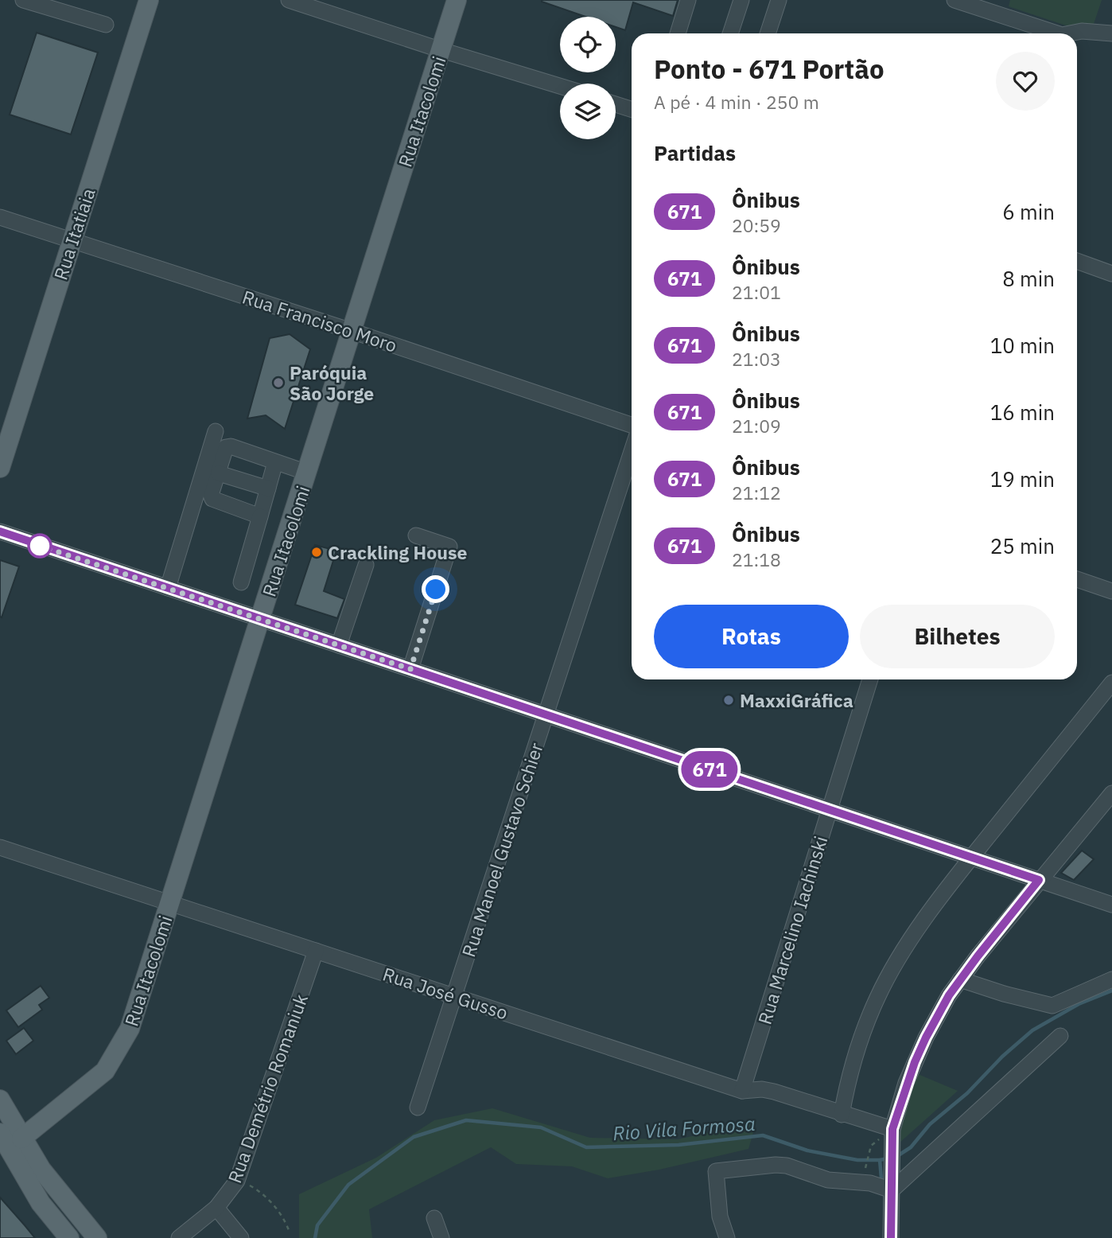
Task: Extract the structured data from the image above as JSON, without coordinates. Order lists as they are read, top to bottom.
{
  "streets": {
    "main road": ["Rua Itacolomi", "Rua Itatiaia"],
    "street": [
      "Rua Francisco Moro",
      "Rua Manoel Gustavo Schier",
      "Rua Marcelino Iachinski",
      "Rua José Gusso",
      "Rua Demétrio Romaniuk"
    ]
  },
  "crossings": [
    ["Rua Itacolomi", "Rua Francisco Moro"],
    ["Rua Itacolomi", "Rua José Gusso"],
    ["Rua Itatiaia", "Rua Francisco Moro"],
    ["Rua Manoel Gustavo Schier", "Rua José Gusso"],
    ["Rua Marcelino Iachinski", "Rua José Gusso"],
    ["Rua José Gusso", "Rua Demétrio Romaniuk"]
  ],
  "water": ["Rio Vila Formosa"],
  "places": ["Paróquia São Jorge", "Crackling House", "MaxxiGráfica"],
  "lines": ["bus line 671"],
  "page": {
    "on_map": "671",
    "heading": [
      ["Ponto - 671 Portão", "A pé · 4 min · 250 m"],
      "Partidas"
    ],
    "list": [
      {
        "mark": "671",
        "name": "Ônibus",
        "note": "20:59",
        "value": "6 min"
      },
      {
        "mark": "671",
        "name": "Ônibus",
        "note": "21:01",
        "value": "8 min"
      },
      {
        "mark": "671",
        "name": "Ônibus",
        "note": "21:03",
        "value": "10 min"
      },
      {
        "mark": "671",
        "name": "Ônibus",
        "note": "21:09",
        "value": "16 min"
      },
      {
        "mark": "671",
        "name": "Ônibus",
        "note": "21:12",
        "value": "19 min"
      },
      {
        "mark": "671",
        "name": "Ônibus",
        "note": "21:18",
        "value": "25 min"
      }
    ],
    "buttons": ["Rotas", "Bilhetes"]
  }
}
